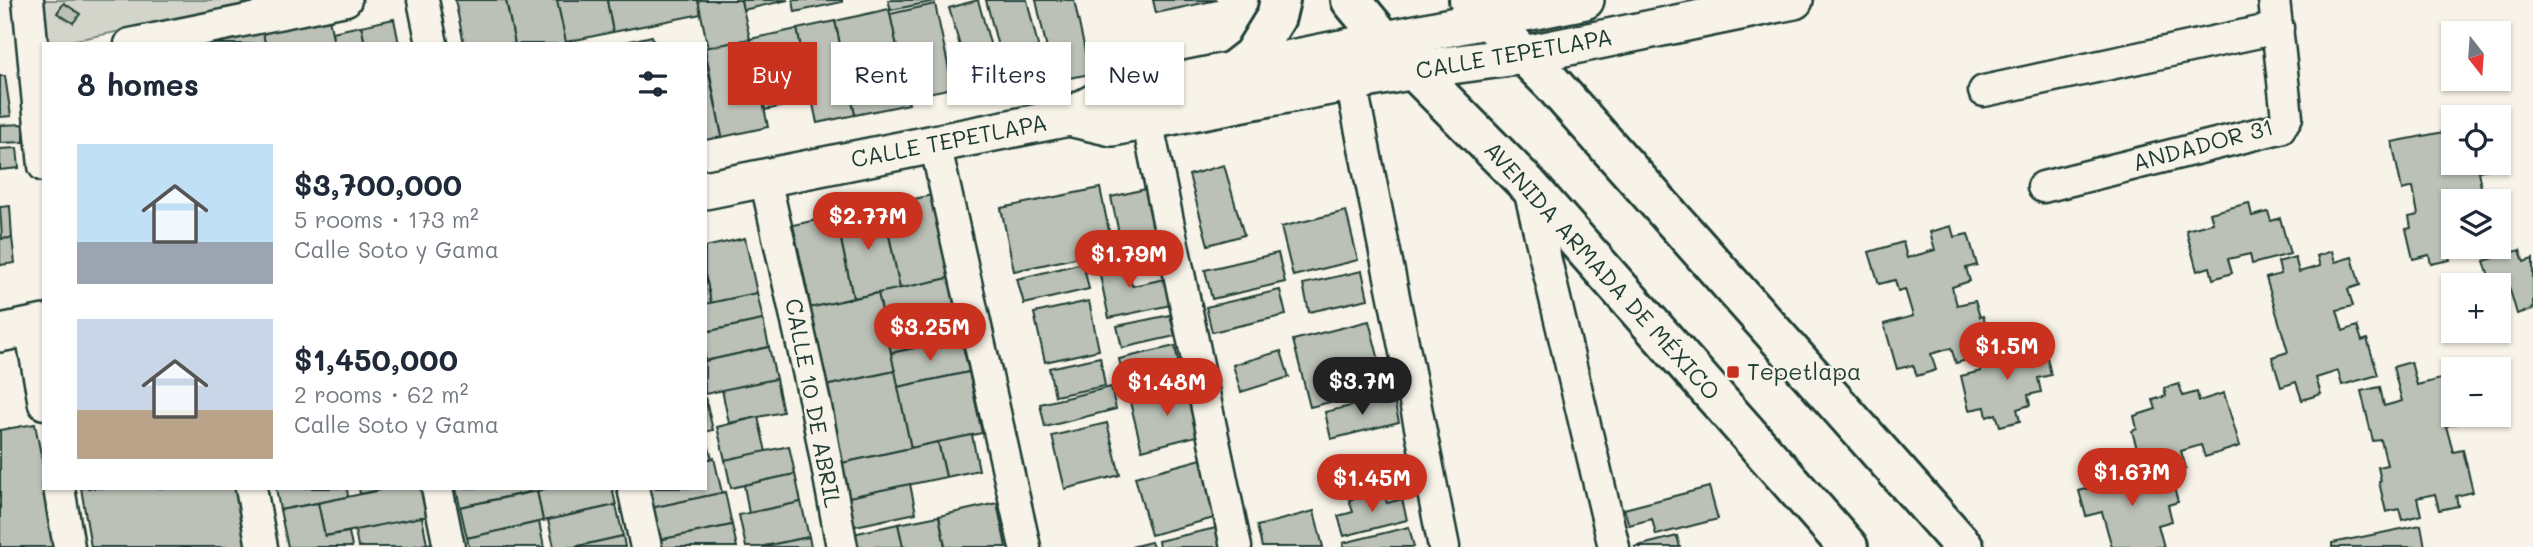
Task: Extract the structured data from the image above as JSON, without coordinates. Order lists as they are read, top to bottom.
{
  "streets": {
    "main road": ["AVENIDA ARMADA DE MÉXICO"],
    "street": ["CALLE TEPETLAPA", "ANDADOR 31", "CALLE 10 DE ABRIL"]
  },
  "crossings": [
    ["CALLE TEPETLAPA", "AVENIDA ARMADA DE MÉXICO"],
    ["CALLE TEPETLAPA", "CALLE 10 DE ABRIL"]
  ],
  "places": {
    "transit": ["Tepetlapa"]
  },
  "north": "bottom",
  "page": {
    "map_buttons": ["+", "−"],
    "chip": [
      "Buy",
      "Rent",
      "Filters",
      "New"
    ],
    "heading": "8 homes",
    "list": [
      {
        "name": "$3,700,000",
        "note": "5 rooms · 173 m² · Calle Soto y Gama"
      },
      {
        "name": "$1,450,000",
        "note": "2 rooms · 62 m² · Calle Soto y Gama"
      }
    ],
    "price": [
      "$2.77M",
      "$1.79M",
      "$3.25M",
      "$1.5M",
      "$3.7M",
      "$1.48M",
      "$1.67M",
      "$1.45M"
    ]
  }
}
